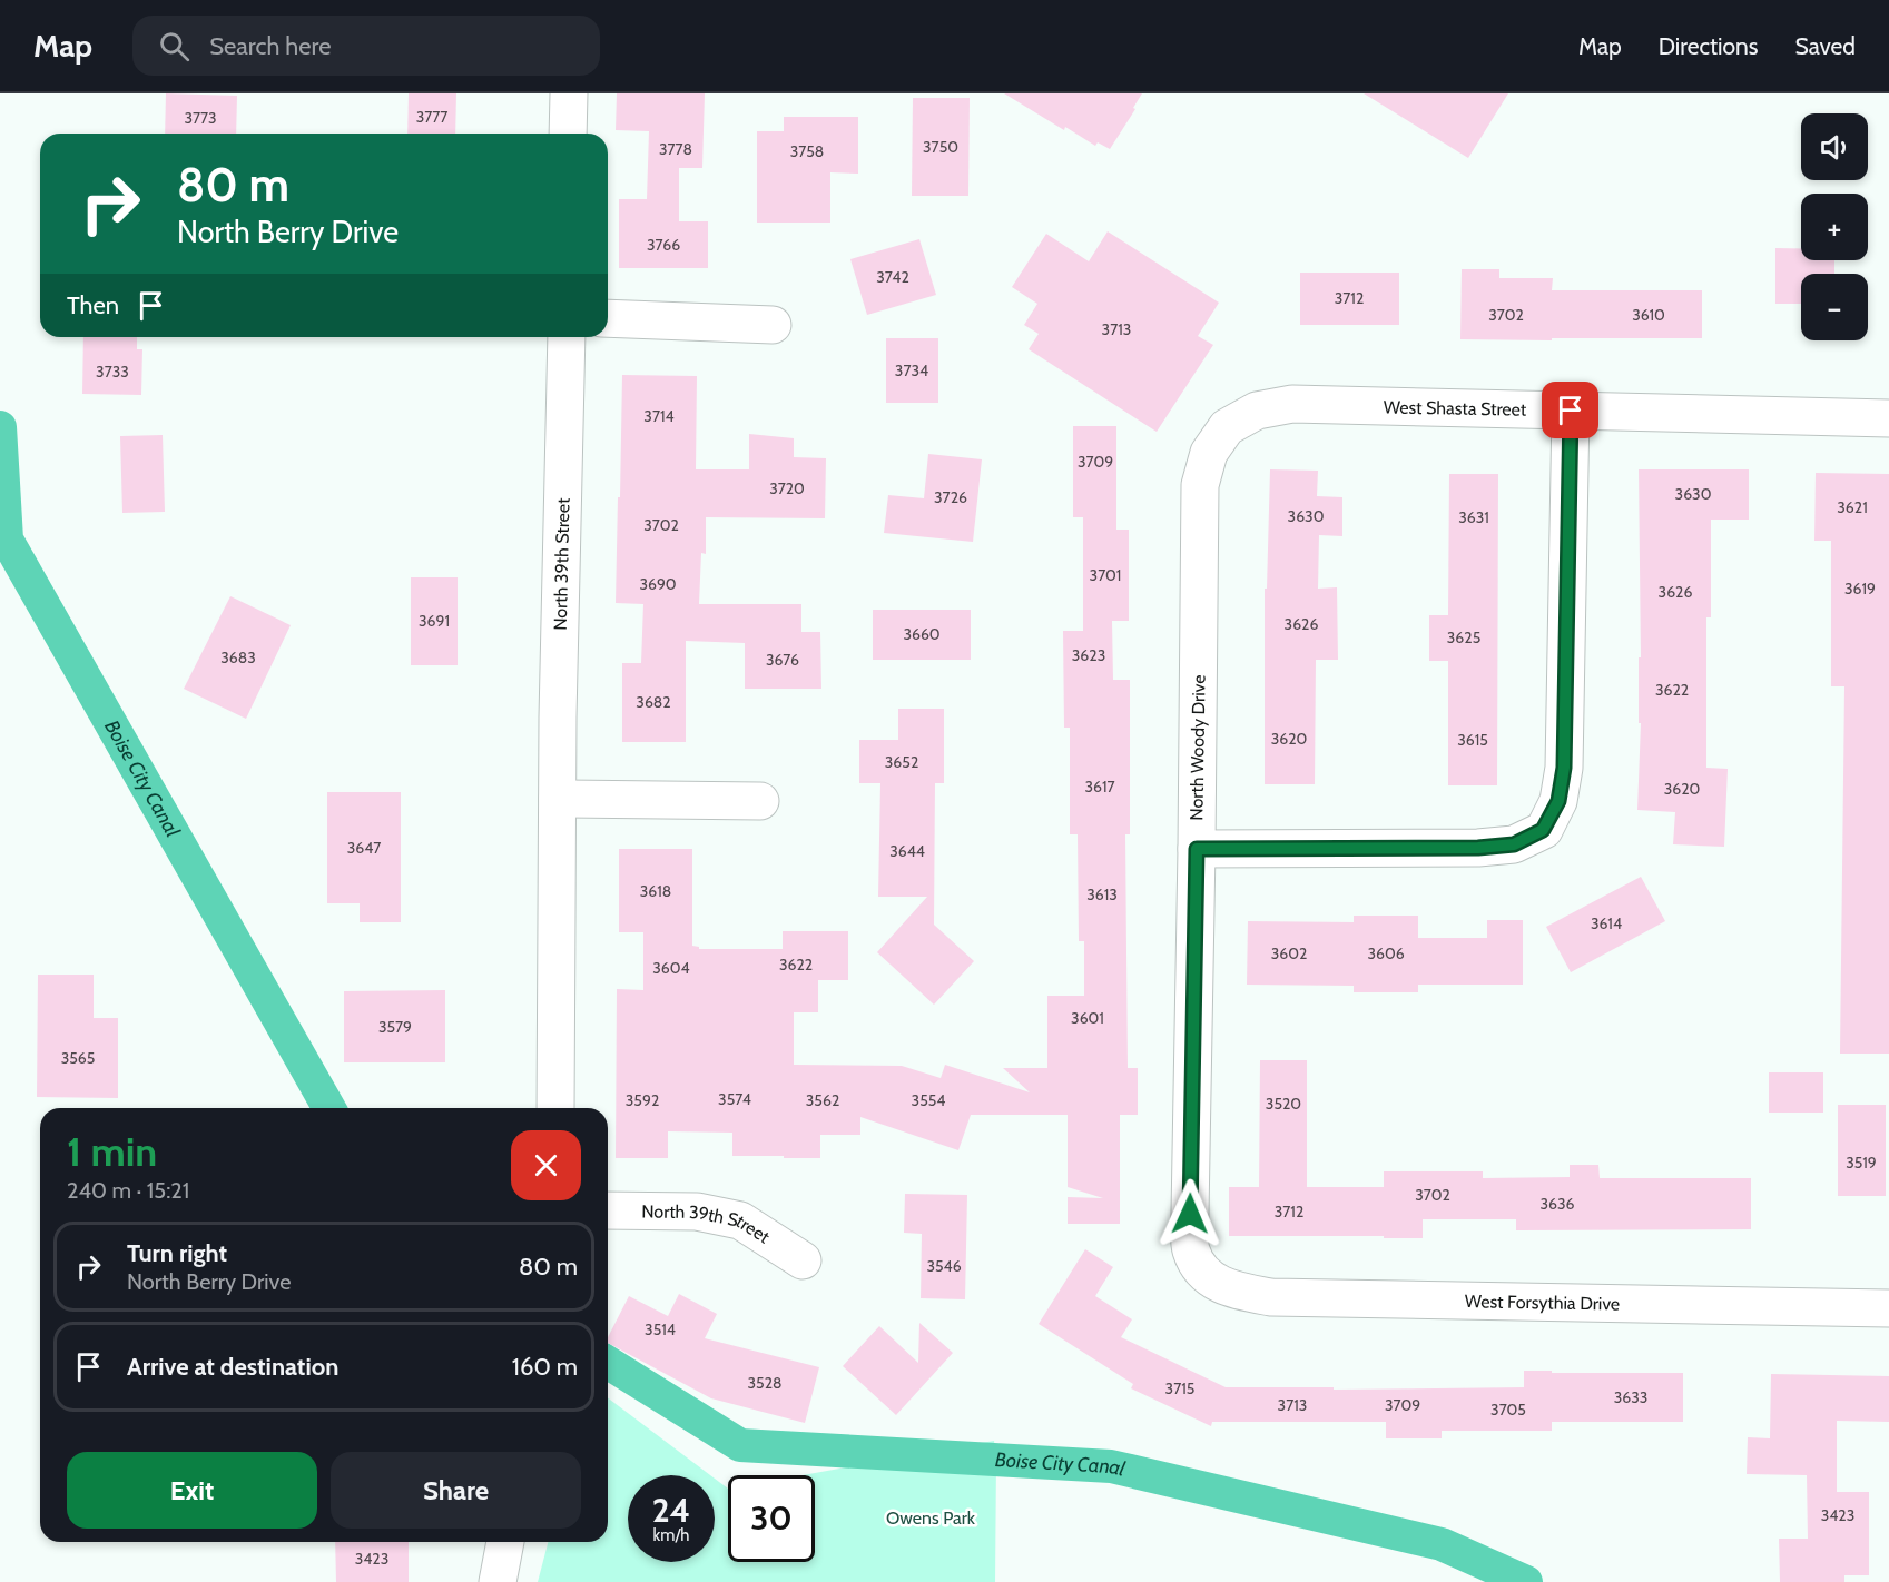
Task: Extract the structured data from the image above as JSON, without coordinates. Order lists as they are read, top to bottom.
{
  "streets": {
    "street": [
      "West Shasta Street",
      "North 39th Street",
      "North Woody Drive",
      "West Forsythia Drive"
    ]
  },
  "crossings": [
    ["West Shasta Street", "North Woody Drive"],
    ["North Woody Drive", "West Forsythia Drive"]
  ],
  "water": ["Boise City Canal"],
  "parks": ["Owens Park"],
  "house_numbers": [
    "3777",
    "3773",
    "3750",
    "3778",
    "3758",
    "3766",
    "3742",
    "3712",
    "3702",
    "3610",
    "3713",
    "3734",
    "3733",
    "3714",
    "3709",
    "3720",
    "3630",
    "3726",
    "3621",
    "3630",
    "3631",
    "3702",
    "3701",
    "3690",
    "3619",
    "3626",
    "3691",
    "3626",
    "3660",
    "3625",
    "3623",
    "3683",
    "3676",
    "3622",
    "3682",
    "3620",
    "3615",
    "3652",
    "3617",
    "3620",
    "3647",
    "3644",
    "3618",
    "3613",
    "3614",
    "3602",
    "3606",
    "3622",
    "3604",
    "3601",
    "3579",
    "3565",
    "3574",
    "3592",
    "3562",
    "3554",
    "3520",
    "3519",
    "3702",
    "3636",
    "3712",
    "3546",
    "3514",
    "3528",
    "3715",
    "3633",
    "3713",
    "3709",
    "3705",
    "3423",
    "3423"
  ],
  "page": {
    "header": "Map",
    "search": "Search here",
    "nav": ["Map", "Directions", "Saved"],
    "map_buttons": ["+", "−"],
    "turn": ["80 m", "North Berry Drive"],
    "then": "Then",
    "heading": ["1 min", "240 m · 15:21"],
    "list": [
      {
        "name": "Turn right",
        "note": "North Berry Drive",
        "value": "80 m"
      },
      {
        "name": "Arrive at destination",
        "value": "160 m"
      }
    ],
    "buttons": ["Exit", "Share"],
    "speed": "24 km/h",
    "limit": "30"
  }
}
